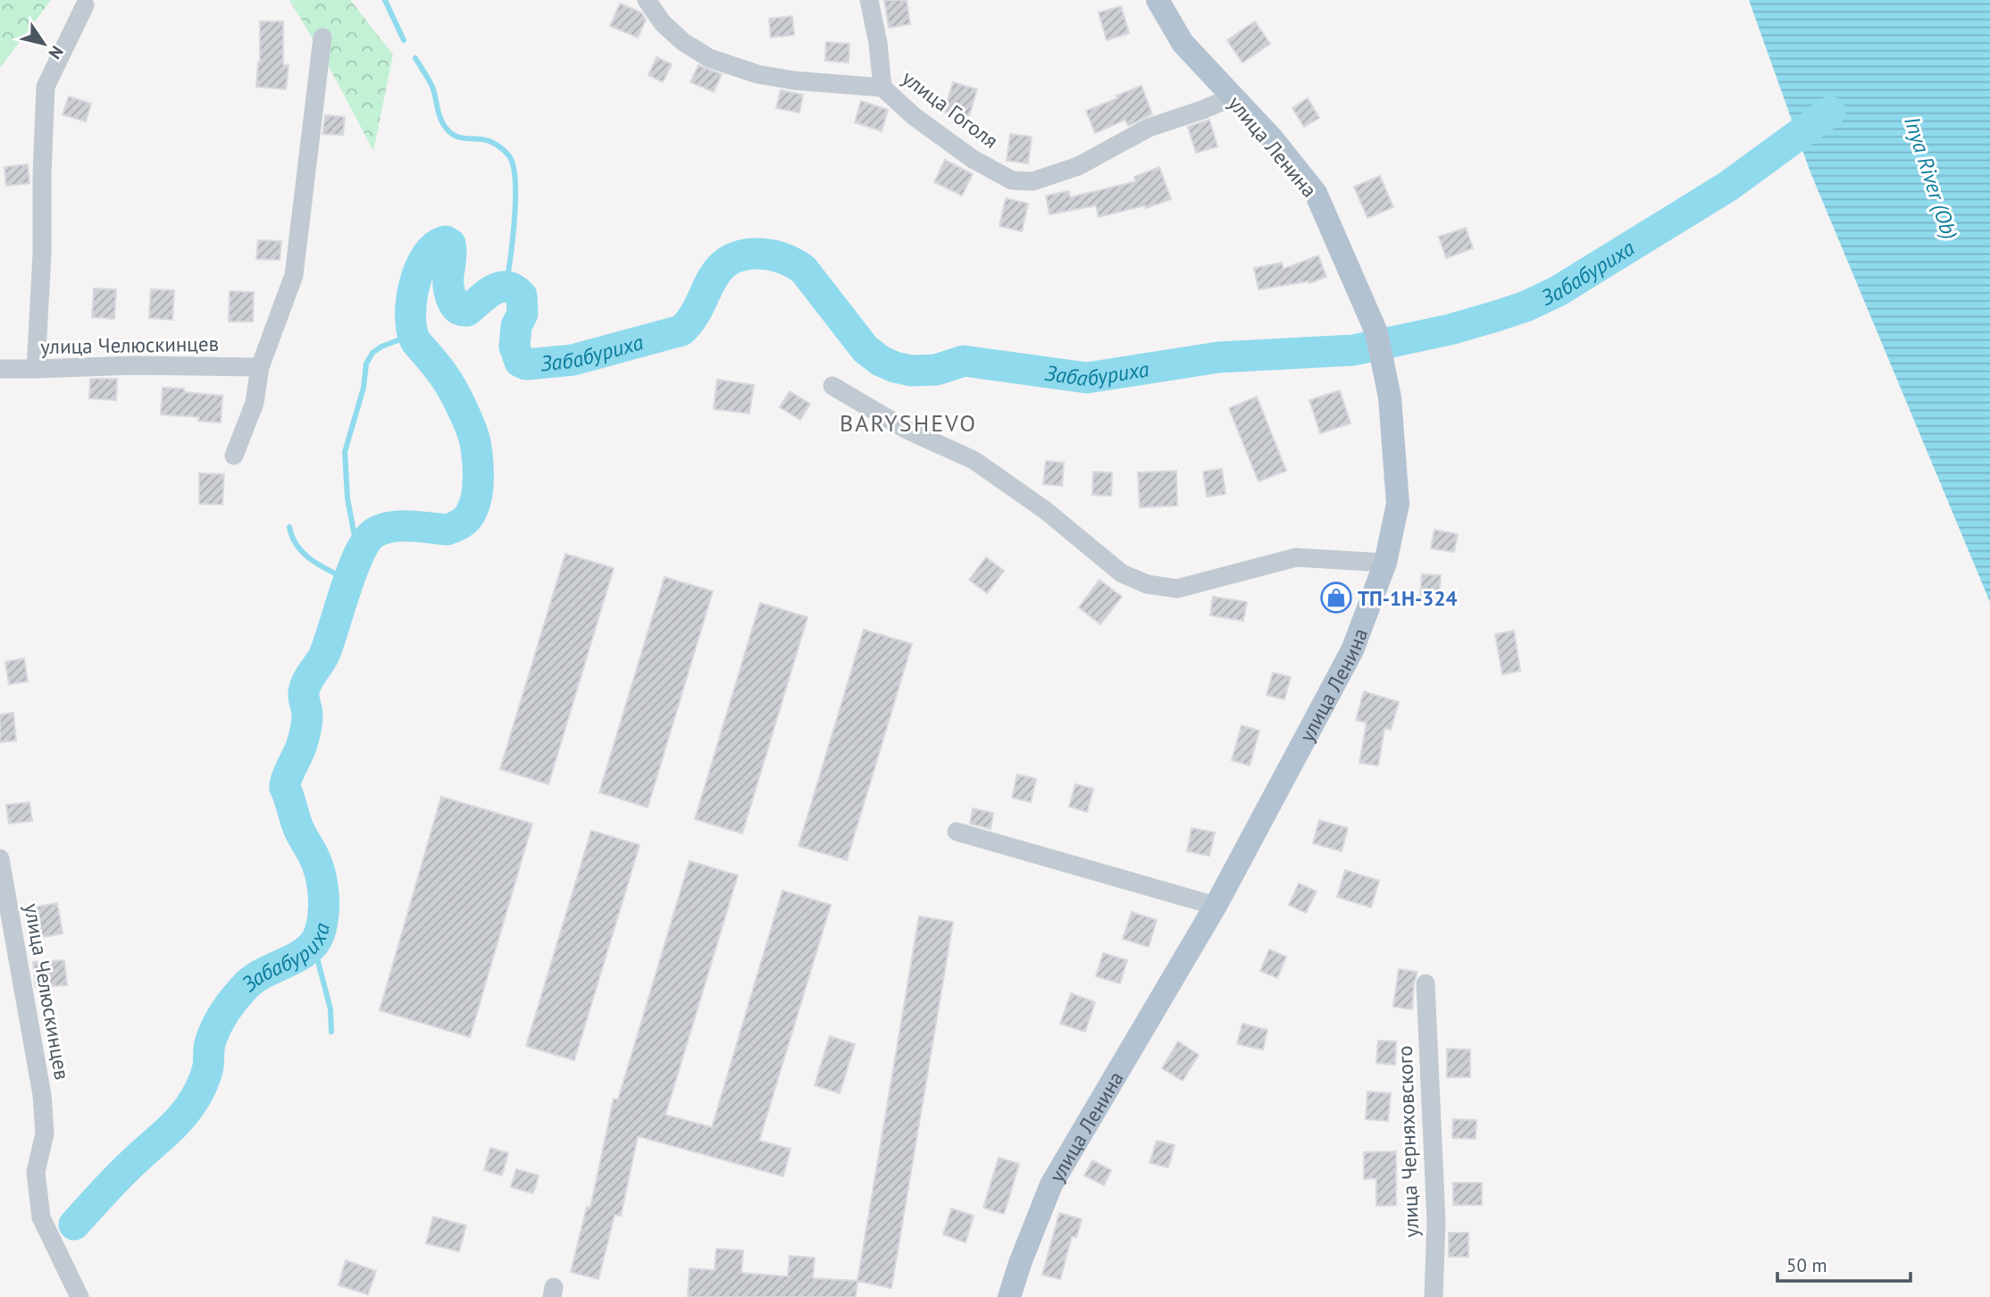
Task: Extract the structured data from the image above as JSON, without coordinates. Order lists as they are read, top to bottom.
{
  "streets": {
    "main road": ["улица Ленина"],
    "street": ["улица Гоголя", "улица Челюскинцев", "улица Черняховского"]
  },
  "crossings": [
    ["улица Гоголя", "улица Ленина"]
  ],
  "districts": ["BARYSHEVO"],
  "water": ["Inya River (Ob)", "Забабуриха"],
  "places": {
    "shop": ["ТП-1Н-324"]
  },
  "scale_bar": "50 m",
  "north": "bottom right"
}
